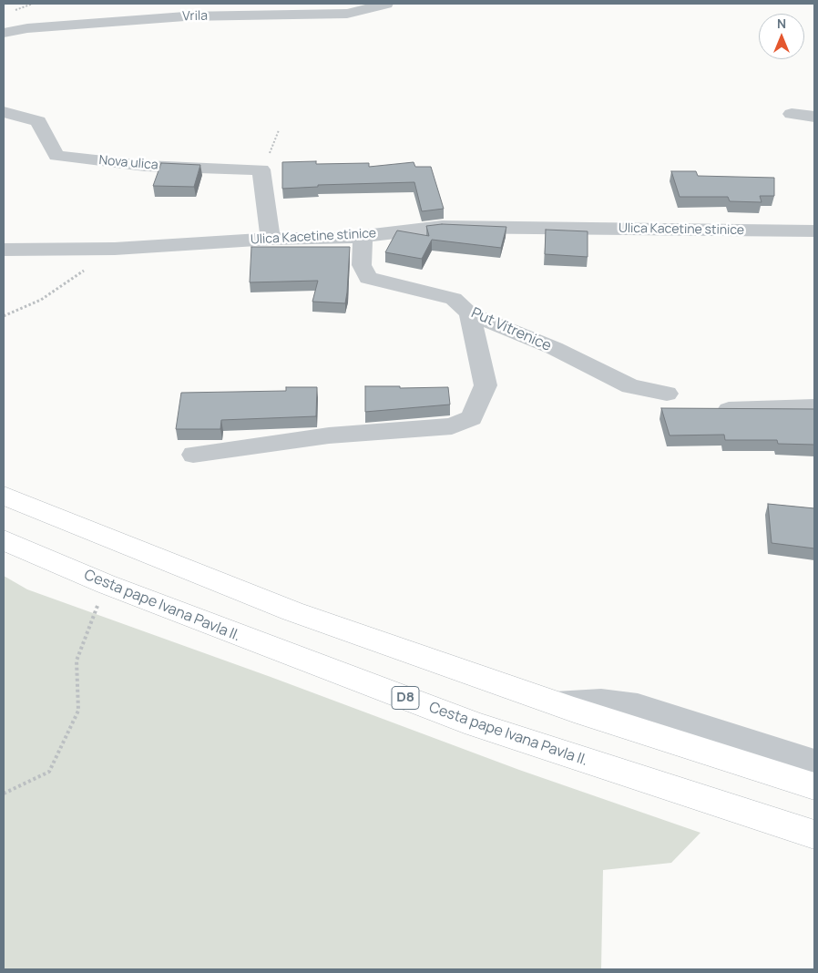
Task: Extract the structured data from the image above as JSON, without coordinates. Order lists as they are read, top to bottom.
{
  "streets": {
    "main road": ["Cesta pape Ivana Pavla II.", "D8"],
    "street": [
      "Vrila",
      "Nova ulica",
      "Ulica Kacetine stinice",
      "Put Vitrenice"
    ]
  },
  "crossings": [
    ["Ulica Kacetine stinice", "Put Vitrenice"]
  ],
  "north": "top"
}
